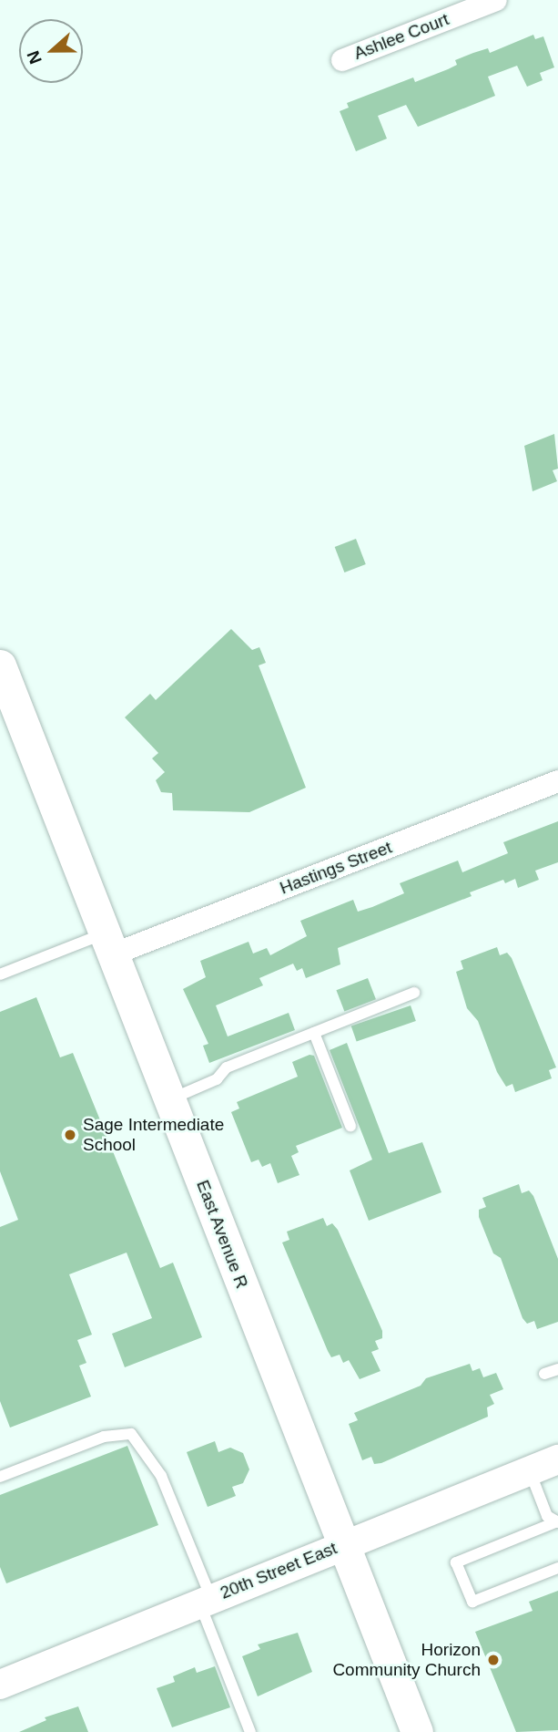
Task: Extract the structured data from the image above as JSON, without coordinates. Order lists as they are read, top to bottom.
{
  "streets": {
    "main road": ["East Avenue R"],
    "street": ["Ashlee Court", "Hastings Street", "20th Street East"]
  },
  "crossings": [
    ["Hastings Street", "East Avenue R"],
    ["East Avenue R", "20th Street East"]
  ],
  "places": ["Sage Intermediate School", "Horizon Community Church"],
  "north": "left"
}
